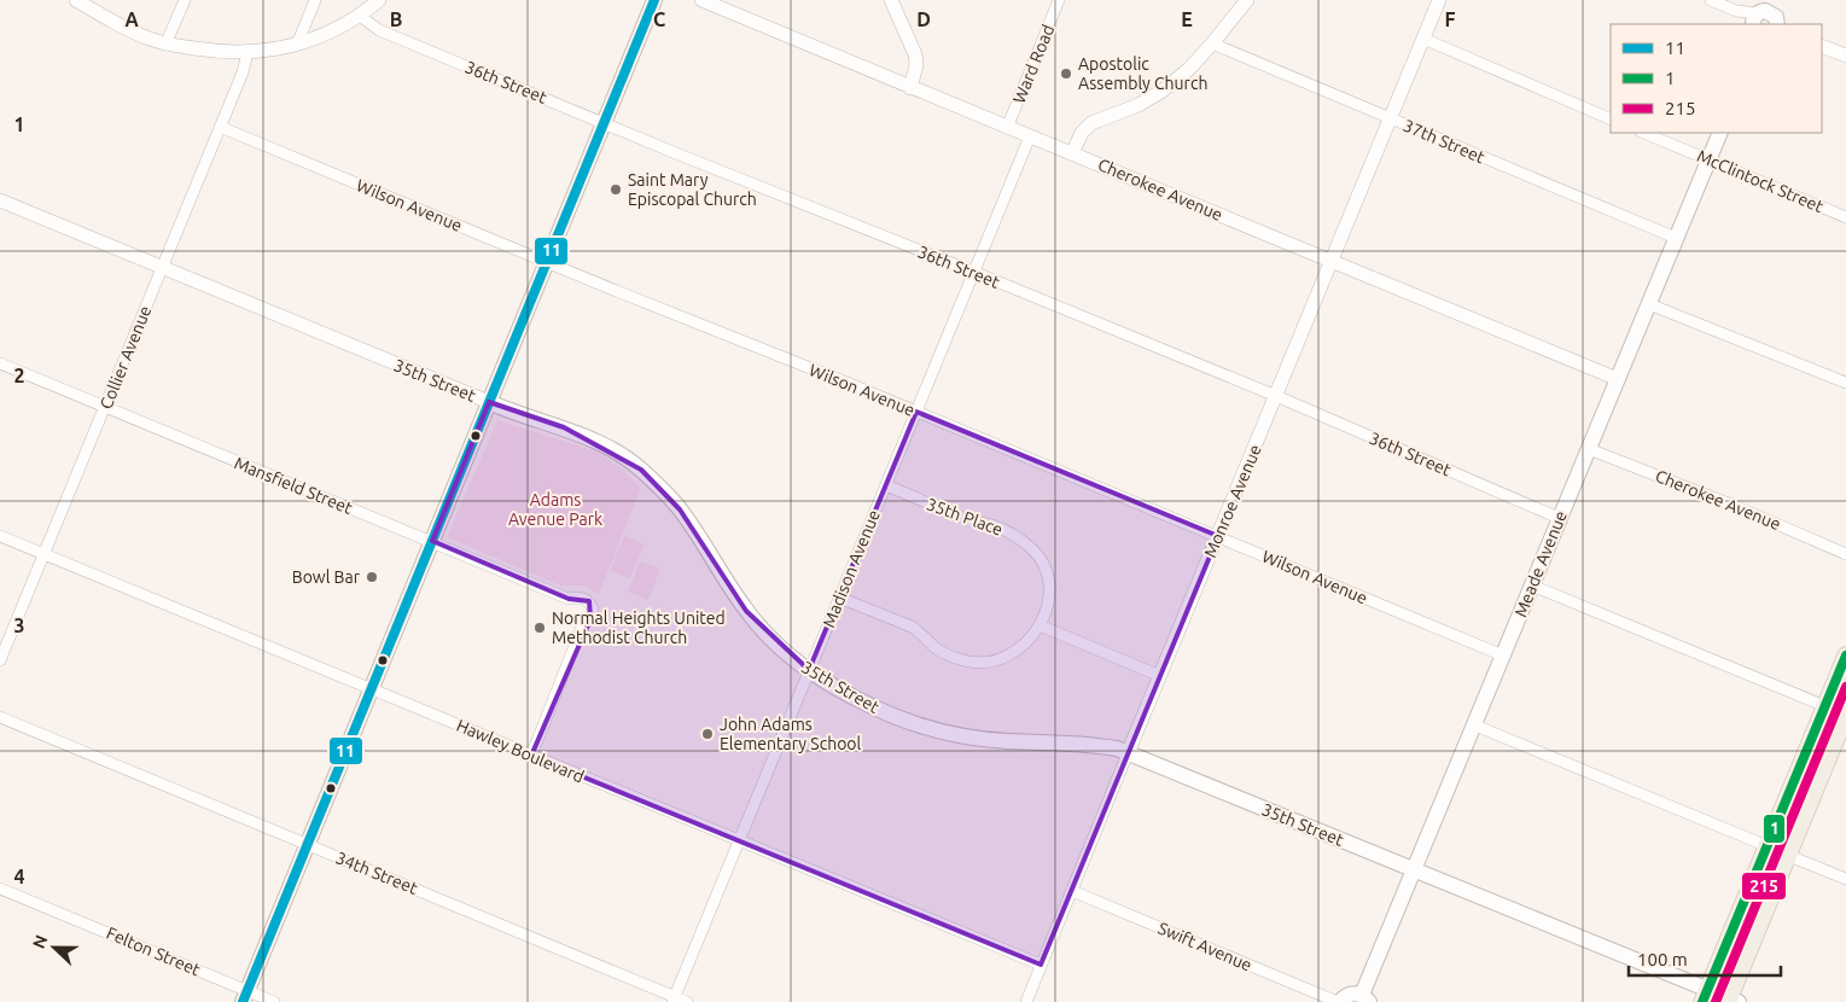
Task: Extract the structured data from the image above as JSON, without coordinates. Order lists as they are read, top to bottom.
{
  "streets": {
    "main road": ["35th Street", "Meade Avenue"],
    "street": [
      "Ward Road",
      "36th Street",
      "37th Street",
      "McClintock Street",
      "Cherokee Avenue",
      "Wilson Avenue",
      "Collier Avenue",
      "Mansfield Street",
      "Monroe Avenue",
      "35th Place",
      "Madison Avenue",
      "Hawley Boulevard",
      "34th Street",
      "Swift Avenue",
      "Felton Street"
    ]
  },
  "crossings": [
    ["Ward Road", "Cherokee Avenue"],
    ["36th Street", "Monroe Avenue"],
    ["36th Street", "Meade Avenue"],
    ["36th Street", "Madison Avenue"],
    ["37th Street", "Monroe Avenue"],
    ["37th Street", "Meade Avenue"],
    ["McClintock Street", "Meade Avenue"],
    ["Cherokee Avenue", "Monroe Avenue"],
    ["Cherokee Avenue", "Meade Avenue"],
    ["Cherokee Avenue", "Madison Avenue"],
    ["Wilson Avenue", "Collier Avenue"],
    ["Wilson Avenue", "Monroe Avenue"],
    ["Wilson Avenue", "Meade Avenue"],
    ["Wilson Avenue", "Madison Avenue"],
    ["Collier Avenue", "35th Street"],
    ["Collier Avenue", "Mansfield Street"],
    ["Collier Avenue", "Hawley Boulevard"],
    ["35th Street", "Monroe Avenue"],
    ["35th Street", "Meade Avenue"],
    ["35th Street", "Madison Avenue"],
    ["Mansfield Street", "Hawley Boulevard"],
    ["Monroe Avenue", "Hawley Boulevard"],
    ["Monroe Avenue", "Swift Avenue"],
    ["35th Place", "Madison Avenue"],
    ["Madison Avenue", "Hawley Boulevard"],
    ["Madison Avenue", "34th Street"]
  ],
  "parks": ["Adams Avenue Park"],
  "places": [
    "Apostolic Assembly Church",
    "Saint Mary Episcopal Church",
    "Bowl Bar",
    "Normal Heights United Methodist Church",
    "John Adams Elementary School"
  ],
  "lines": ["transit line 11", "transit line 1", "transit line 215"],
  "legend": ["11", "1", "215"],
  "scale_bar": "100 m",
  "north": "left",
  "grid": {
    "columns": [
      "A",
      "B",
      "C",
      "D",
      "E",
      "F"
    ],
    "rows": [
      "1",
      "2",
      "3",
      "4"
    ]
  }
}
